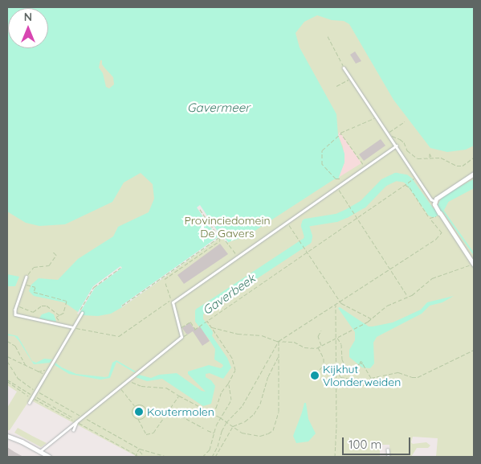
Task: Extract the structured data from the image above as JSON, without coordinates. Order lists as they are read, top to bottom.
{
  "water": ["Gavermeer", "Gaverbeek"],
  "parks": ["Provinciedomein De Gavers"],
  "places": ["Kijkhut Vlonderweiden", "Koutermolen"],
  "scale_bar": "100 m",
  "north": "top"
}
